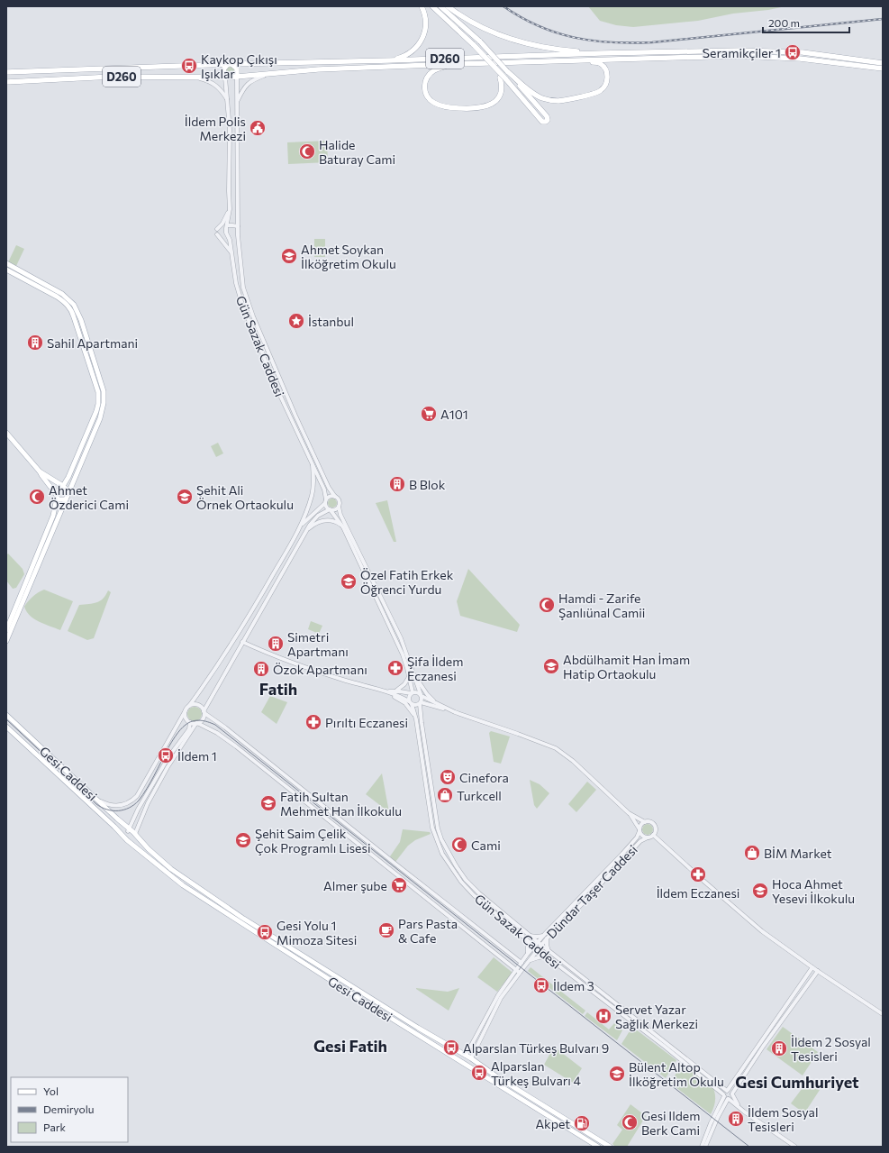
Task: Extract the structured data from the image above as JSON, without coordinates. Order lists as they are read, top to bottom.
{
  "streets": {
    "highway": ["D260"],
    "main road": ["Gesi Caddesi"],
    "street": ["Gün Sazak Caddesi", "Dündar Taşer Caddesi"]
  },
  "crossings": [
    ["D260", "Gün Sazak Caddesi"],
    ["Gün Sazak Caddesi", "Dündar Taşer Caddesi"],
    ["Gesi Caddesi", "Dündar Taşer Caddesi"]
  ],
  "districts": ["Fatih", "Gesi Fatih", "Gesi Cumhuriyet"],
  "places": {
    "bus stop": [
      "Seramikçiler 1",
      "Kaykop Çıkışı Işıklar",
      "İldem 1",
      "Gesi Yolu 1 Mimoza Sitesi",
      "İldem 3",
      "Alparslan Türkeş Bulvarı 9",
      "Alparslan Türkeş Bulvarı 4"
    ],
    "public building": ["İldem Polis Merkezi"],
    "mosque": [
      "Halide Baturay Cami",
      "Ahmet Özderici Cami",
      "Hamdi - Zarife Şanlıünal Camii",
      "Cami",
      "Gesi Ildem Berk Cami"
    ],
    "school or university": [
      "Ahmet Soykan İlköğretim Okulu",
      "Şehit Ali Örnek Ortaokulu",
      "Özel Fatih Erkek Öğrenci Yurdu",
      "Abdülhamit Han İmam Hatip Ortaokulu",
      "Fatih Sultan Mehmet Han İlkokulu",
      "Şehit Saim Çelik Çok Programlı Lisesi",
      "Hoca Ahmet Yesevi İlkokulu",
      "Bülent Altop İlköğretim Okulu"
    ],
    "place": ["İstanbul"],
    "building": [
      "Sahil Apartmani",
      "B Blok",
      "Simetri Apartmanı",
      "Özok Apartmanı",
      "İldem 2 Sosyal Tesisleri",
      "İldem Sosyal Tesisleri"
    ],
    "supermarket": ["A101", "Almer şube"],
    "pharmacy": ["Şifa İldem Eczanesi", "Pırıltı Eczanesi", "İldem Eczanesi"],
    "theatre": ["Cinefora"],
    "shop": ["Turkcell", "BİM Market"],
    "cafe": ["Pars Pasta & Cafe"],
    "hospital": ["Servet Yazar Sağlık Merkezi"],
    "fuel station": ["Akpet"]
  },
  "legend": ["Yol", "Demiryolu", "Park"],
  "scale_bar": "200 m"
}
